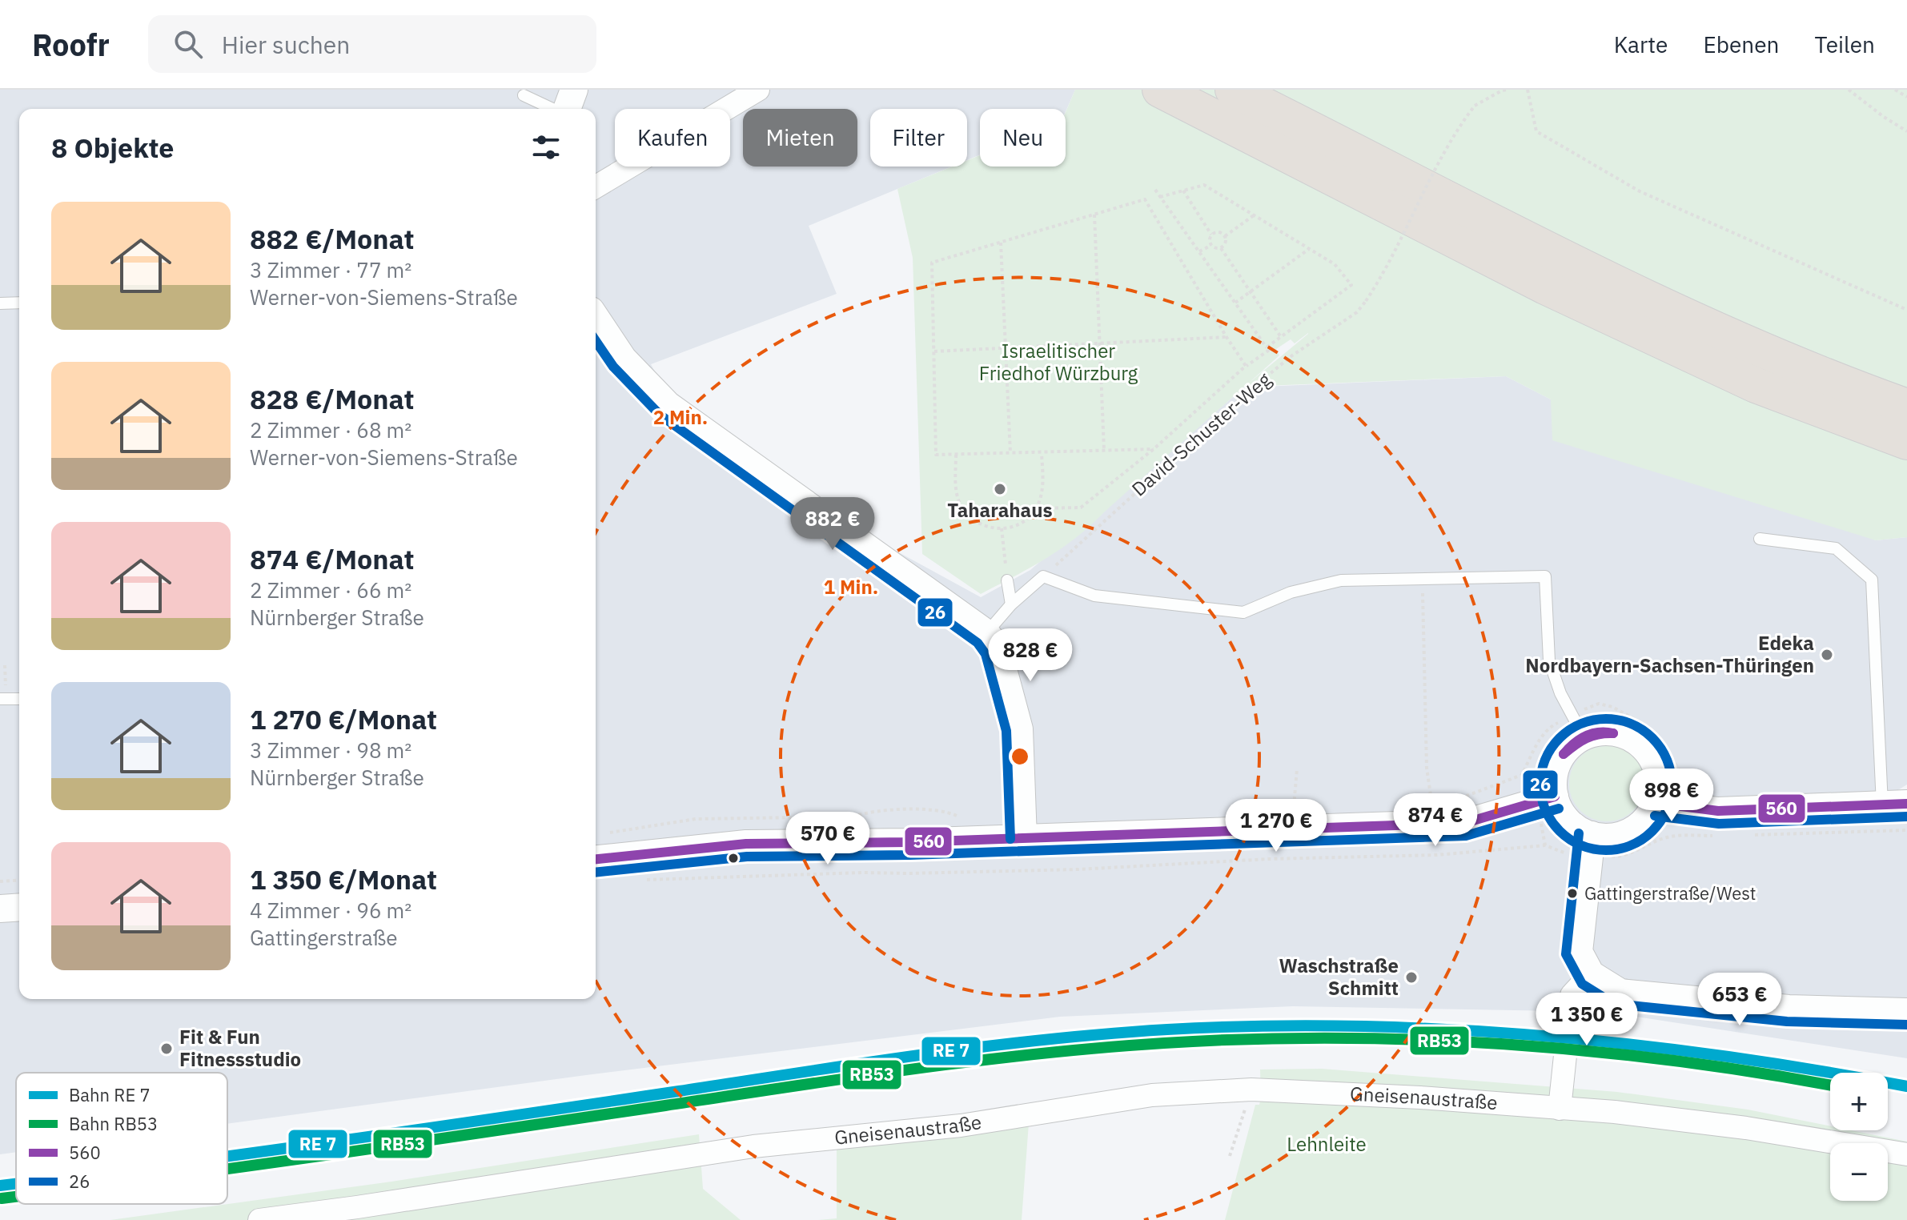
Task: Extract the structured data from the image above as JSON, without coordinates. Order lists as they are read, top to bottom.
{
  "streets": {
    "street": ["Gneisenaustraße"],
    "path": ["David-Schuster-Weg"]
  },
  "parks": ["Israelitischer Friedhof Würzburg", "Lehnleite"],
  "places": [
    "Taharahaus",
    "Edeka Nordbayern-Sachsen-Thüringen",
    "Gattingerstraße/West",
    "Waschstraße Schmitt",
    "Fit & Fun Fitnessstudio"
  ],
  "lines": ["transit line 26", "transit line 560", "rail line RB53"],
  "legend": [
    "Bahn RE 7",
    "Bahn RB53",
    "560",
    "26"
  ],
  "page": {
    "header": "Roofr",
    "search": "Hier suchen",
    "nav": ["Karte", "Ebenen", "Teilen"],
    "chip": [
      "Kaufen",
      "Mieten",
      "Filter",
      "Neu"
    ],
    "heading": "8 Objekte",
    "list": [
      {
        "name": "882 €/Monat",
        "note": "3 Zimmer · 77 m² · Werner-von-Siemens-Straße"
      },
      {
        "name": "828 €/Monat",
        "note": "2 Zimmer · 68 m² · Werner-von-Siemens-Straße"
      },
      {
        "name": "874 €/Monat",
        "note": "2 Zimmer · 66 m² · Nürnberger Straße"
      },
      {
        "name": "1 270 €/Monat",
        "note": "3 Zimmer · 98 m² · Nürnberger Straße"
      },
      {
        "name": "1 350 €/Monat",
        "note": "4 Zimmer · 96 m² · Gattingerstraße"
      }
    ],
    "price": [
      "882 €",
      "828 €",
      "898 €",
      "874 €",
      "1 270 €",
      "570 €",
      "653 €",
      "1 350 €"
    ],
    "map_buttons": ["+", "−"]
  },
  "rings": ["2 Min.", "1 Min."]
}
